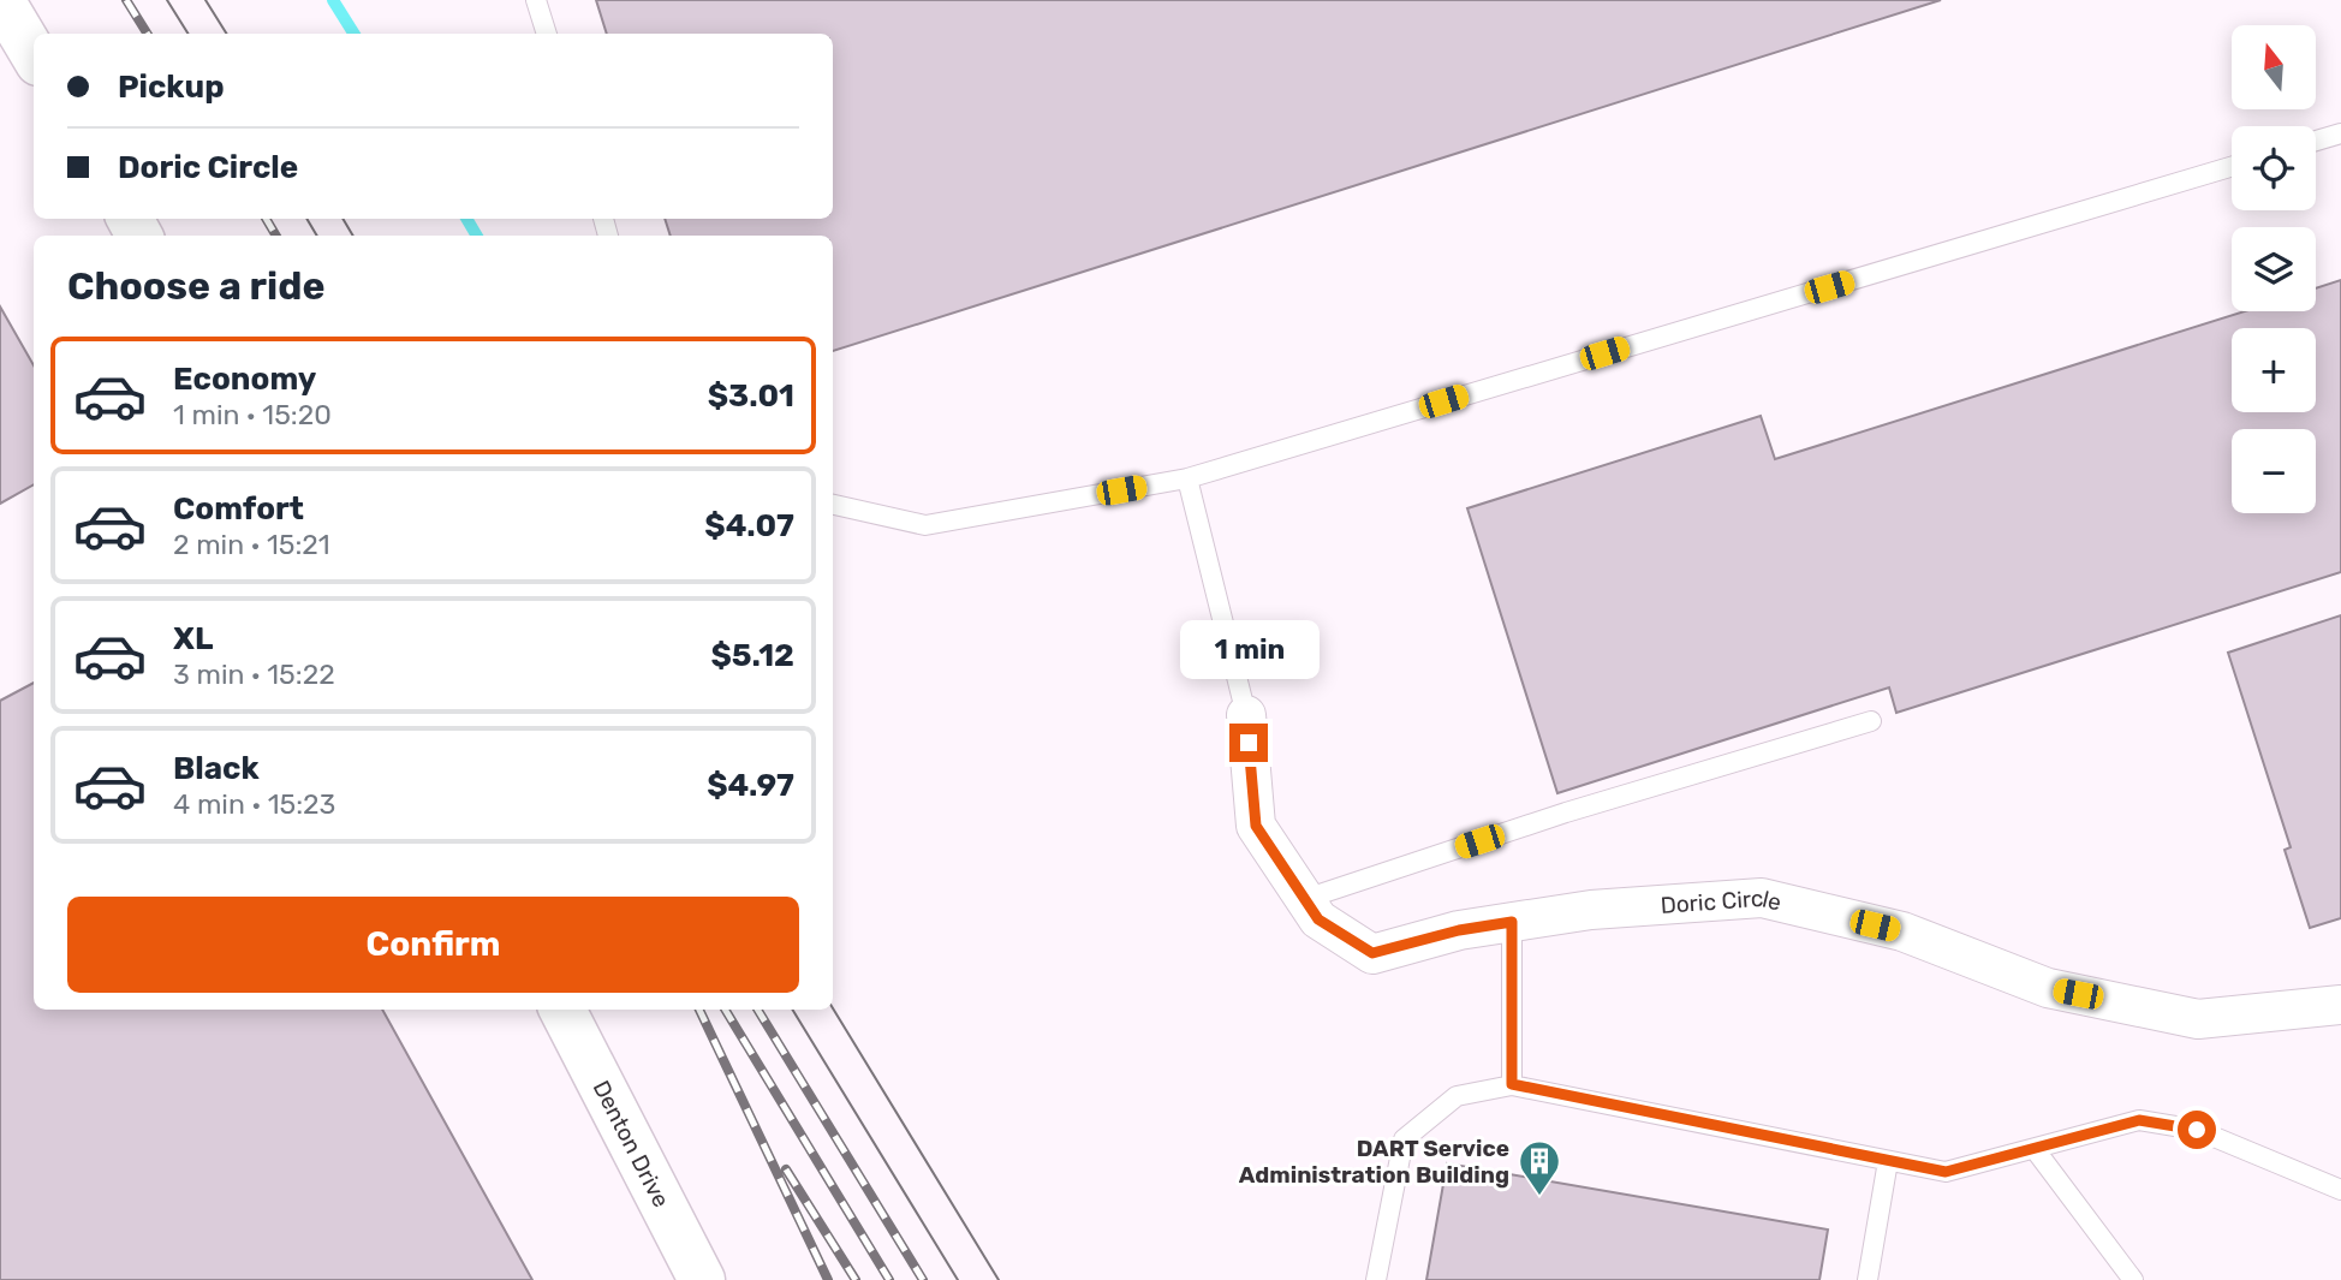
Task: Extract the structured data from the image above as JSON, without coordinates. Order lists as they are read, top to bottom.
{
  "streets": {
    "street": ["Doric Circle", "Denton Drive"]
  },
  "places": {
    "building": ["DART Service Administration Building"]
  },
  "north": "top",
  "page": {
    "map_buttons": ["+", "−"],
    "banner": ["Pickup", "Doric Circle"],
    "heading": "Choose a ride",
    "list": [
      {
        "name": "Economy",
        "note": "1 min · 15:20",
        "value": "$3.01"
      },
      {
        "name": "Comfort",
        "note": "2 min · 15:21",
        "value": "$4.07"
      },
      {
        "name": "XL",
        "note": "3 min · 15:22",
        "value": "$5.12"
      },
      {
        "name": "Black",
        "note": "4 min · 15:23",
        "value": "$4.97"
      }
    ],
    "bubble": "1 min",
    "buttons": "Confirm"
  }
}
